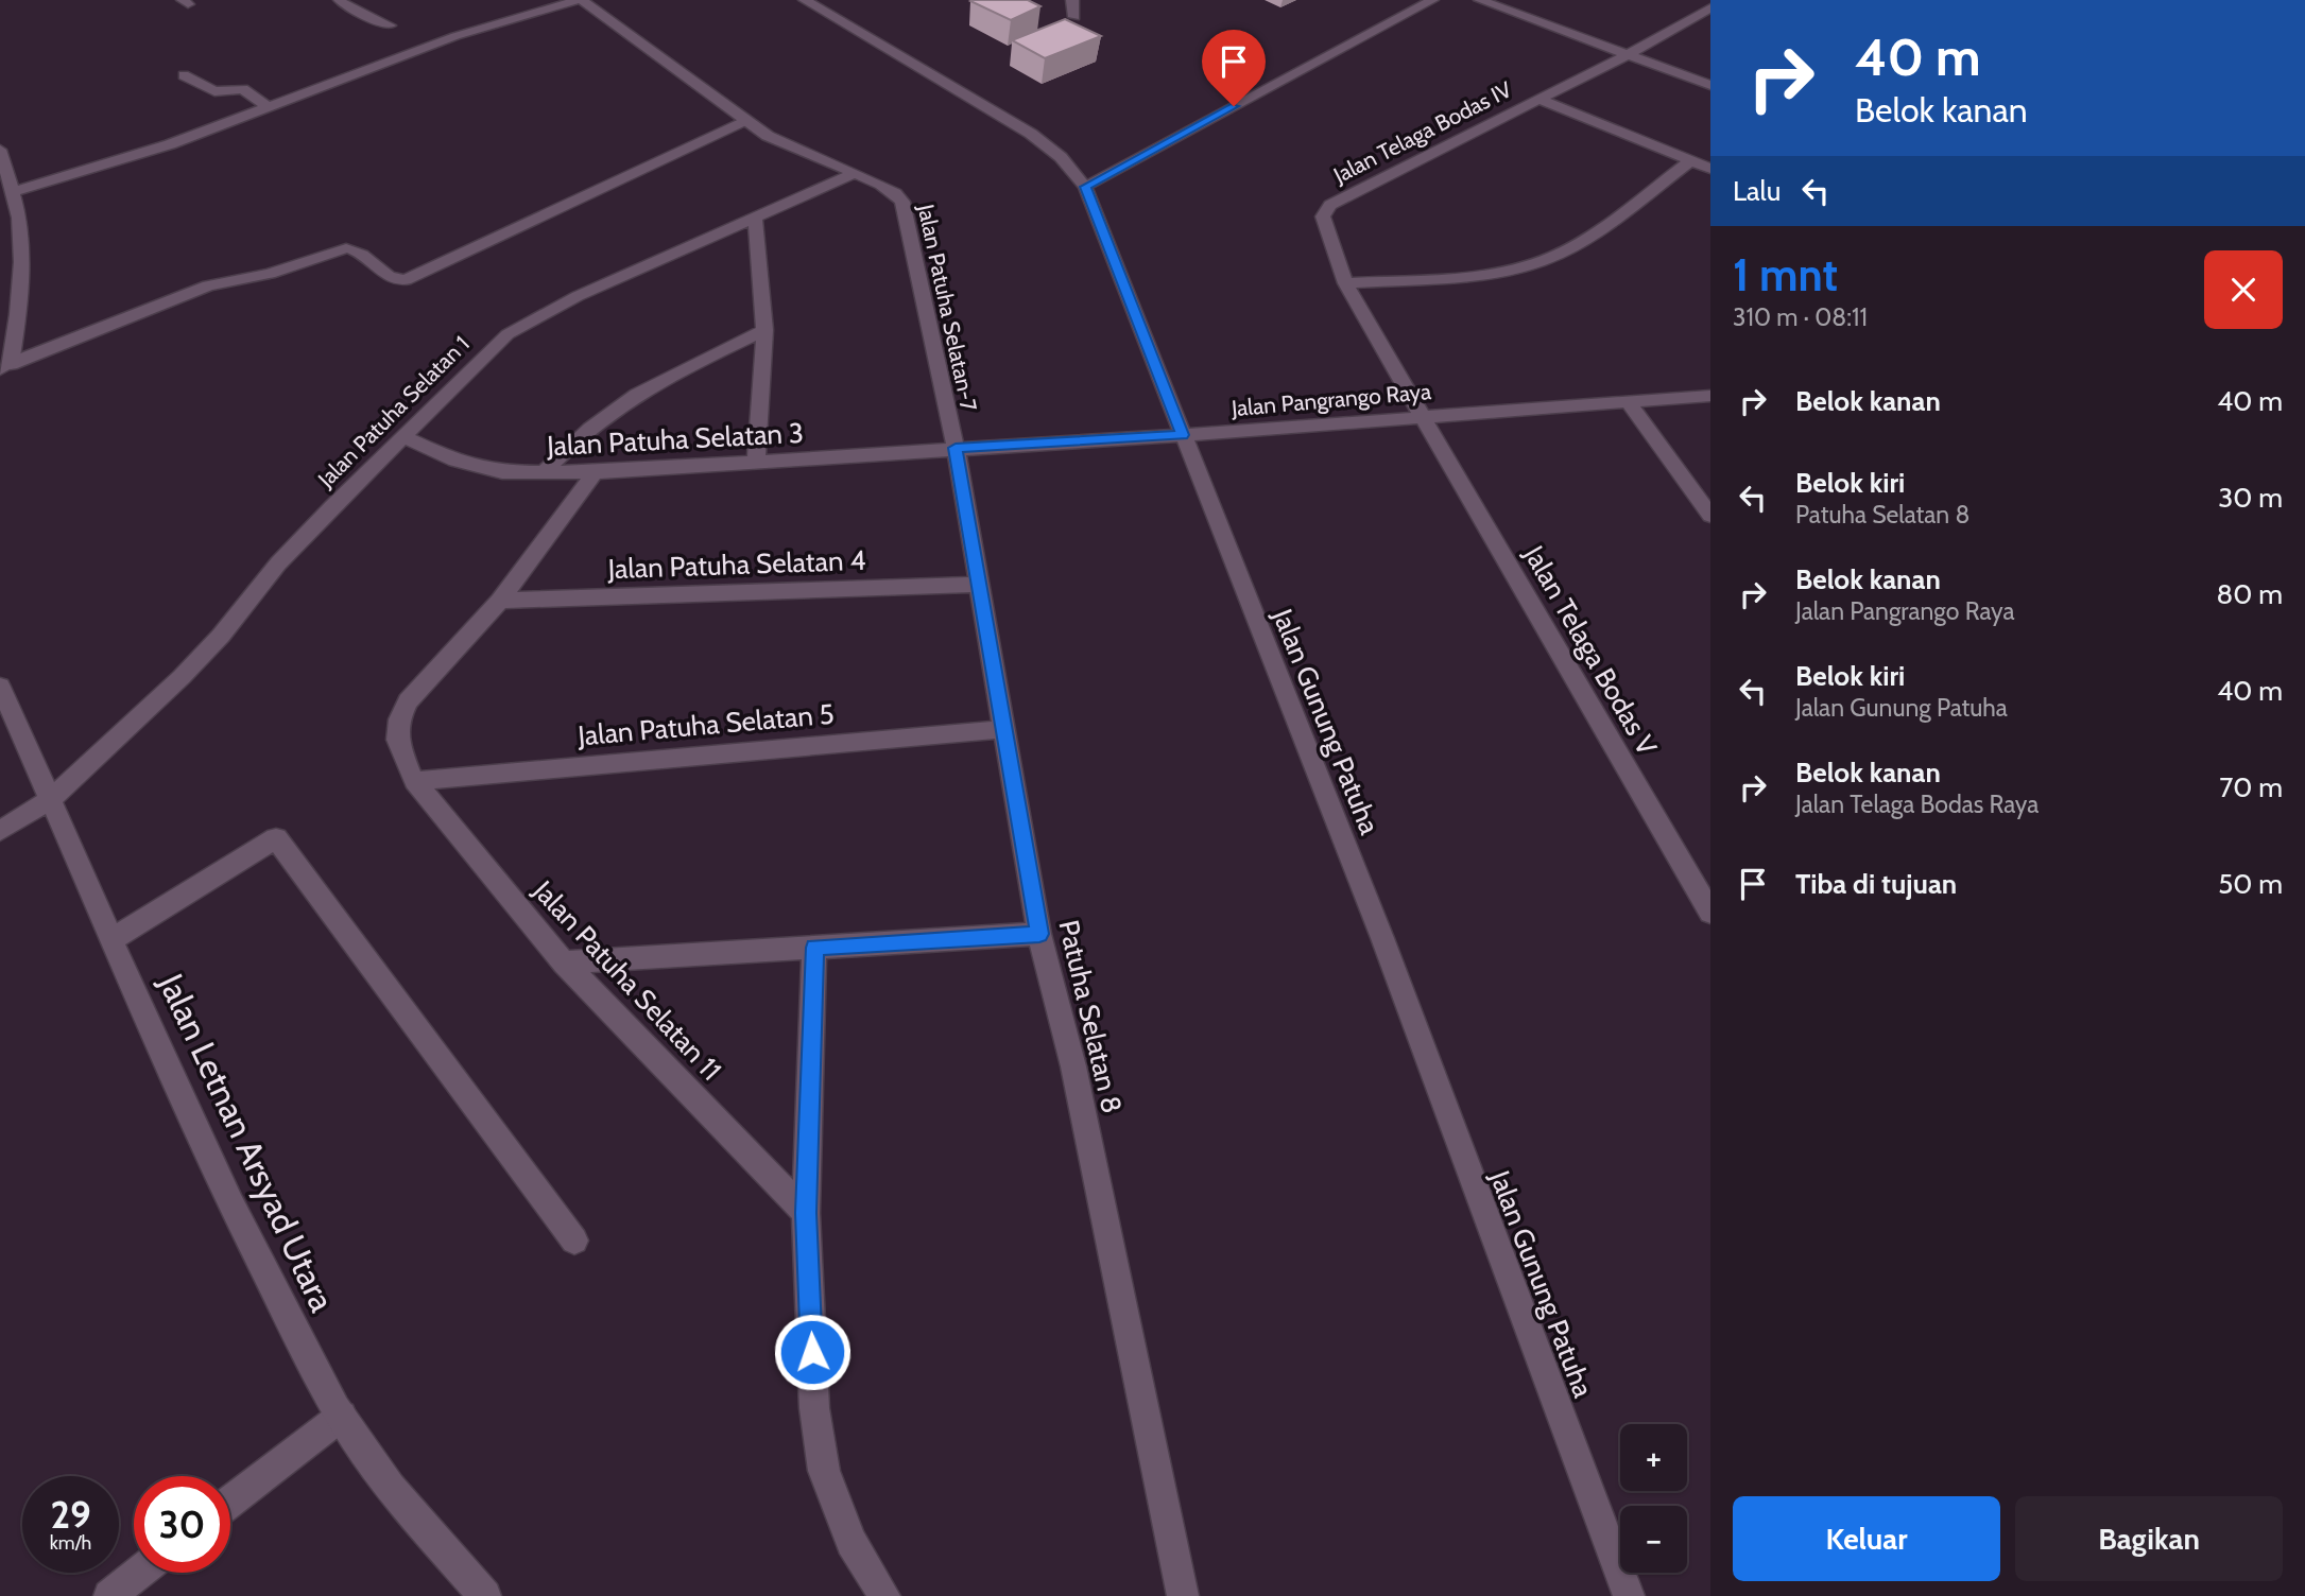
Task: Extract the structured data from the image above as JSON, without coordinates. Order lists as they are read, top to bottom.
{
  "streets": {
    "street": [
      "Jalan Telaga Bodas IV",
      "Jalan Patuha Selatan-7",
      "Jalan Pangrango Raya",
      "Jalan Patuha Selatan 1",
      "Jalan Patuha Selatan 3",
      "Jalan Patuha Selatan 4",
      "Jalan Telaga Bodas V",
      "Jalan Gunung Patuha",
      "Jalan Patuha Selatan 5",
      "Jalan Patuha Selatan 11",
      "Patuha Selatan 8",
      "Jalan Letnan Arsyad Utara"
    ]
  },
  "crossings": [
    ["Jalan Telaga Bodas IV", "Jalan Pangrango Raya"],
    ["Jalan Telaga Bodas IV", "Jalan Telaga Bodas V"],
    ["Jalan Patuha Selatan-7", "Jalan Pangrango Raya"],
    ["Jalan Patuha Selatan-7", "Jalan Patuha Selatan 1"],
    ["Jalan Patuha Selatan-7", "Jalan Patuha Selatan 3"],
    ["Jalan Patuha Selatan-7", "Patuha Selatan 8"],
    ["Jalan Pangrango Raya", "Jalan Patuha Selatan 3"],
    ["Jalan Pangrango Raya", "Jalan Telaga Bodas V"],
    ["Jalan Pangrango Raya", "Jalan Gunung Patuha"],
    ["Jalan Pangrango Raya", "Patuha Selatan 8"],
    ["Jalan Patuha Selatan 1", "Jalan Patuha Selatan 3"],
    ["Jalan Patuha Selatan 1", "Jalan Letnan Arsyad Utara"],
    ["Jalan Patuha Selatan 3", "Jalan Patuha Selatan 11"],
    ["Jalan Patuha Selatan 3", "Patuha Selatan 8"],
    ["Jalan Patuha Selatan 4", "Jalan Patuha Selatan 11"],
    ["Jalan Patuha Selatan 4", "Patuha Selatan 8"],
    ["Jalan Patuha Selatan 5", "Jalan Patuha Selatan 11"],
    ["Jalan Patuha Selatan 5", "Patuha Selatan 8"]
  ],
  "page": {
    "turn": ["40 m", "Belok kanan"],
    "then": "Lalu",
    "heading": ["1 mnt", "310 m · 08:11"],
    "list": [
      {
        "name": "Belok kanan",
        "value": "40 m"
      },
      {
        "name": "Belok kiri",
        "note": "Patuha Selatan 8",
        "value": "30 m"
      },
      {
        "name": "Belok kanan",
        "note": "Jalan Pangrango Raya",
        "value": "80 m"
      },
      {
        "name": "Belok kiri",
        "note": "Jalan Gunung Patuha",
        "value": "40 m"
      },
      {
        "name": "Belok kanan",
        "note": "Jalan Telaga Bodas Raya",
        "value": "70 m"
      },
      {
        "name": "Tiba di tujuan",
        "value": "50 m"
      }
    ],
    "map_buttons": ["+", "−"],
    "speed": "29 km/h",
    "limit": "30",
    "buttons": ["Keluar", "Bagikan"]
  }
}
